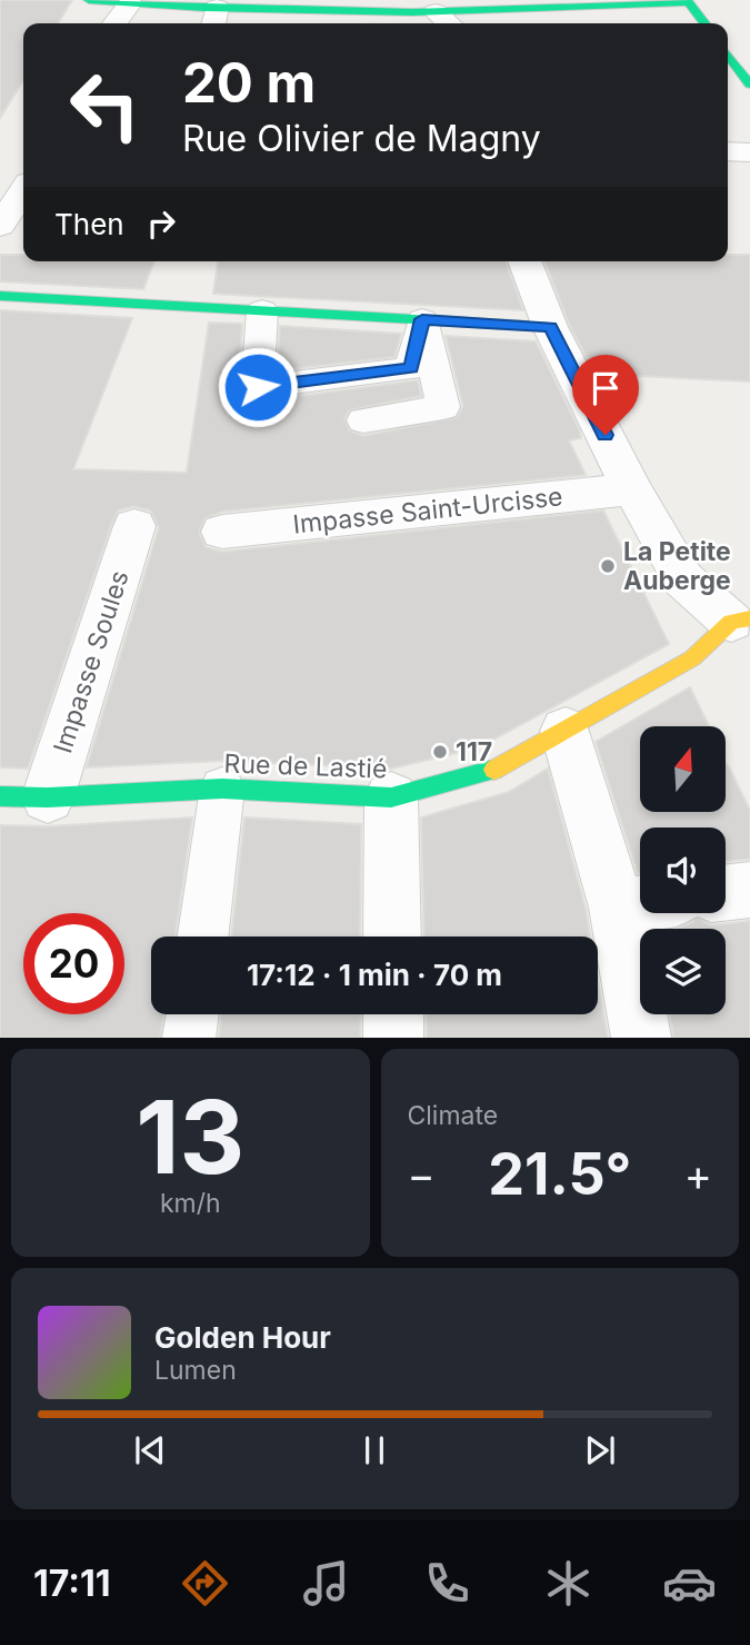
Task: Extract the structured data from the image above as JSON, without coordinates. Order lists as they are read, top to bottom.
{
  "streets": {
    "street": ["Impasse Saint-Urcisse", "Impasse Soules", "Rue de Lastié"]
  },
  "crossings": [
    ["Impasse Soules", "Rue de Lastié"]
  ],
  "places": ["La Petite Auberge", "117"],
  "north": "top",
  "page": {
    "turn": ["20 m", "Rue Olivier de Magny"],
    "then": "Then",
    "limit": "20",
    "trip": "17:12 · 1 min · 70 m",
    "tile": [
      ["13", "km/h"],
      "Climate"
    ],
    "heat": ["−", "21.5°", "+"],
    "song": ["Golden Hour", "Lumen"],
    "tabs": "17:11"
  }
}
